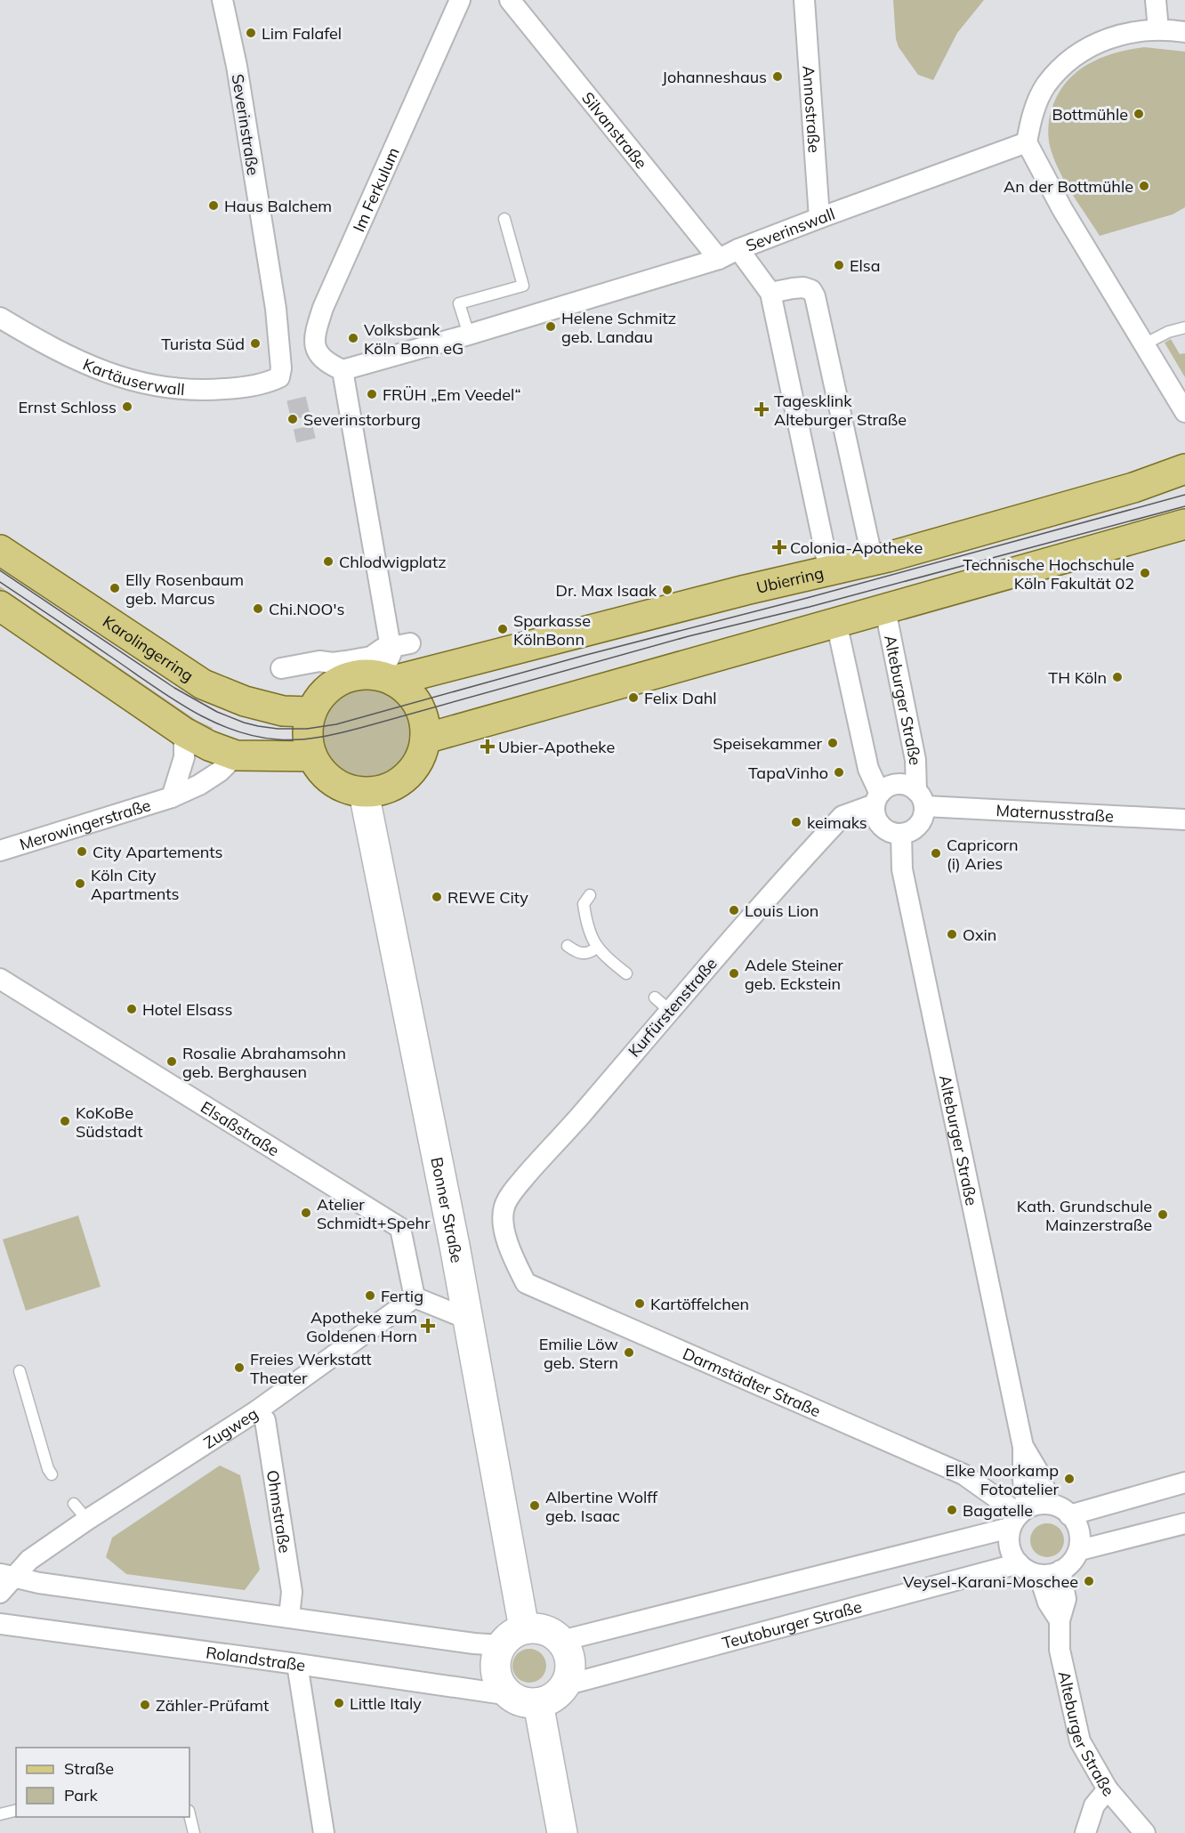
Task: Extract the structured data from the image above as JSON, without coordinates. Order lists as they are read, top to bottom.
{
  "streets": {
    "main road": ["Ubierring", "Karolingerring", "Bonner Straße"],
    "street": [
      "Annostraße",
      "Severinstraße",
      "Silvanstraße",
      "Im Ferkulum",
      "Severinswall",
      "Kartäuserwall",
      "Alteburger Straße",
      "Maternusstraße",
      "Merowingerstraße",
      "Kurfürstenstraße",
      "Elsaßstraße",
      "Darmstädter Straße",
      "Zugweg",
      "Ohmstraße",
      "Teutoburger Straße",
      "Rolandstraße"
    ]
  },
  "crossings": [
    ["Annostraße", "Severinswall"],
    ["Severinstraße", "Kartäuserwall"],
    ["Silvanstraße", "Severinswall"],
    ["Im Ferkulum", "Severinswall"],
    ["Ubierring", "Karolingerring"],
    ["Ubierring", "Bonner Straße"],
    ["Karolingerring", "Bonner Straße"],
    ["Alteburger Straße", "Maternusstraße"],
    ["Alteburger Straße", "Kurfürstenstraße"],
    ["Alteburger Straße", "Darmstädter Straße"],
    ["Alteburger Straße", "Teutoburger Straße"],
    ["Maternusstraße", "Kurfürstenstraße"],
    ["Kurfürstenstraße", "Darmstädter Straße"],
    ["Elsaßstraße", "Zugweg"],
    ["Bonner Straße", "Teutoburger Straße"],
    ["Bonner Straße", "Rolandstraße"],
    ["Darmstädter Straße", "Teutoburger Straße"],
    ["Zugweg", "Ohmstraße"],
    ["Teutoburger Straße", "Rolandstraße"]
  ],
  "places": {
    "other": [
      "Lim Falafel",
      "Johanneshaus",
      "Bottmühle",
      "An der Bottmühle",
      "Haus Balchem",
      "Elsa",
      "Helene Schmitz geb. Landau",
      "Volksbank Köln Bonn eG",
      "Turista Süd",
      "FRÜH „Em Veedel“",
      "Ernst Schloss",
      "Severinstorburg",
      "Chlodwigplatz",
      "Technische Hochschule Köln Fakultät 02",
      "Elly Rosenbaum geb. Marcus",
      "Dr. Max Isaak",
      "Chi.NOO's",
      "Sparkasse KölnBonn",
      "TH Köln",
      "Felix Dahl",
      "Speisekammer",
      "TapaVinho",
      "keimaks",
      "City Apartements",
      "Capricorn (i) Aries",
      "Köln City Apartments",
      "REWE City",
      "Louis Lion",
      "Oxin",
      "Adele Steiner geb. Eckstein",
      "Hotel Elsass",
      "Rosalie Abrahamsohn geb. Berghausen",
      "KoKoBe Südstadt",
      "Atelier Schmidt+Spehr",
      "Kath. Grundschule Mainzerstraße",
      "Fertig",
      "Kartöffelchen",
      "Emilie Löw geb. Stern",
      "Freies Werkstatt Theater",
      "Elke Moorkamp Fotoatelier",
      "Albertine Wolff geb. Isaac",
      "Bagatelle",
      "Veysel-Karani-Moschee",
      "Little Italy",
      "Zähler-Prüfamt"
    ],
    "health": [
      "Tagesklink Alteburger Straße",
      "Colonia-Apotheke",
      "Ubier-Apotheke",
      "Apotheke zum Goldenen Horn"
    ]
  },
  "legend": ["Straße", "Park"]
}
